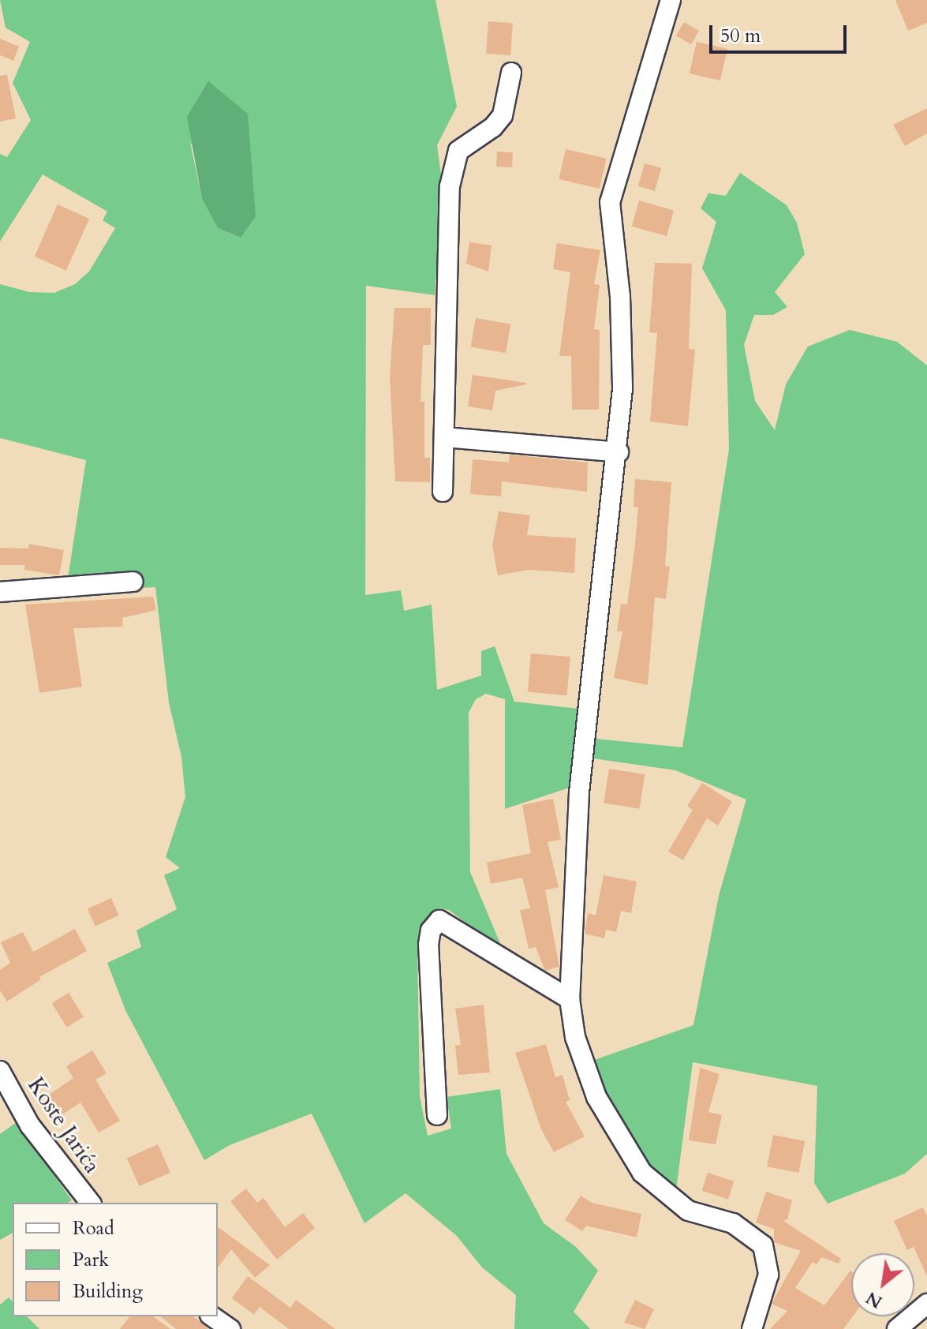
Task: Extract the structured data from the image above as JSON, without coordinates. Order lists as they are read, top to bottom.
{
  "streets": {
    "street": ["Koste Jarića"]
  },
  "legend": ["Road", "Park", "Building"],
  "scale_bar": "50 m",
  "north": "bottom left"
}
